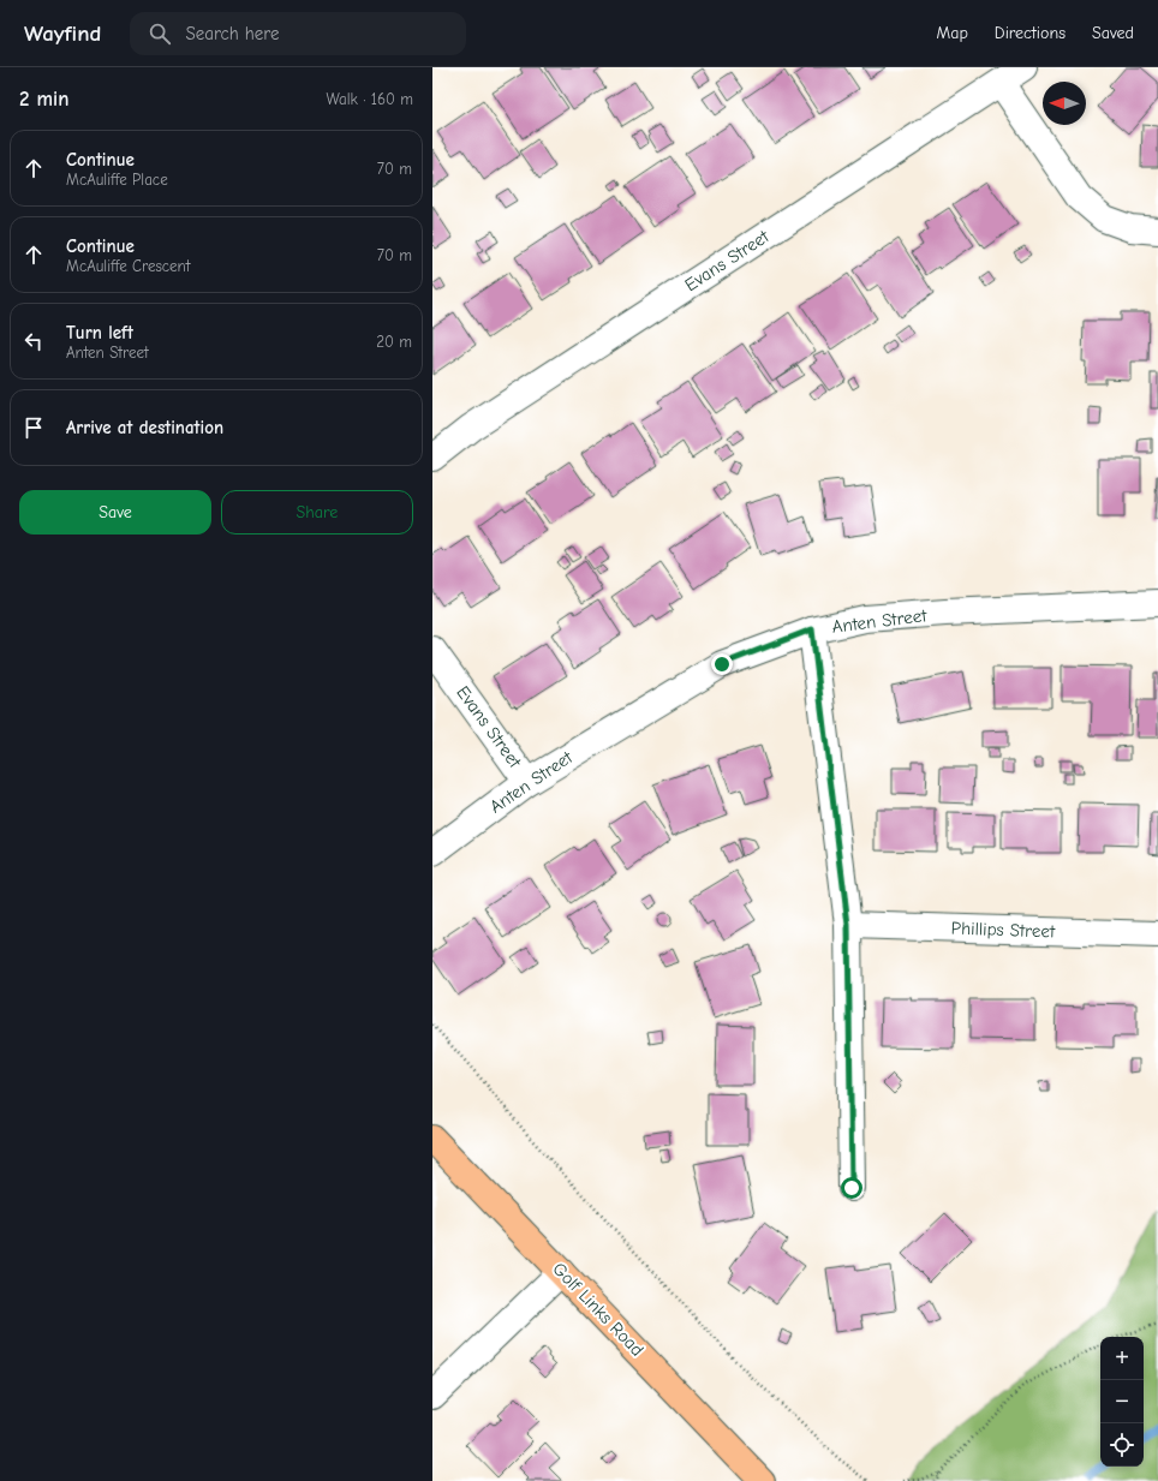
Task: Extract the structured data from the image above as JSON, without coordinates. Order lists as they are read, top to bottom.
{
  "streets": {
    "main road": ["Golf Links Road"],
    "street": ["Evans Street", "Anten Street", "Phillips Street"]
  },
  "crossings": [
    ["Evans Street", "Anten Street"]
  ],
  "north": "left",
  "page": {
    "header": "Wayfind",
    "search": "Search here",
    "nav": ["Map", "Directions", "Saved"],
    "heading": ["2 min", "Walk · 160 m"],
    "list": [
      ["Continue", "McAuliffe Place", "70 m"],
      ["Continue", "McAuliffe Crescent", "70 m"],
      ["Turn left", "Anten Street", "20 m"],
      "Arrive at destination"
    ],
    "buttons": ["Save", "Share"],
    "map_buttons": ["+", "−"]
  }
}
